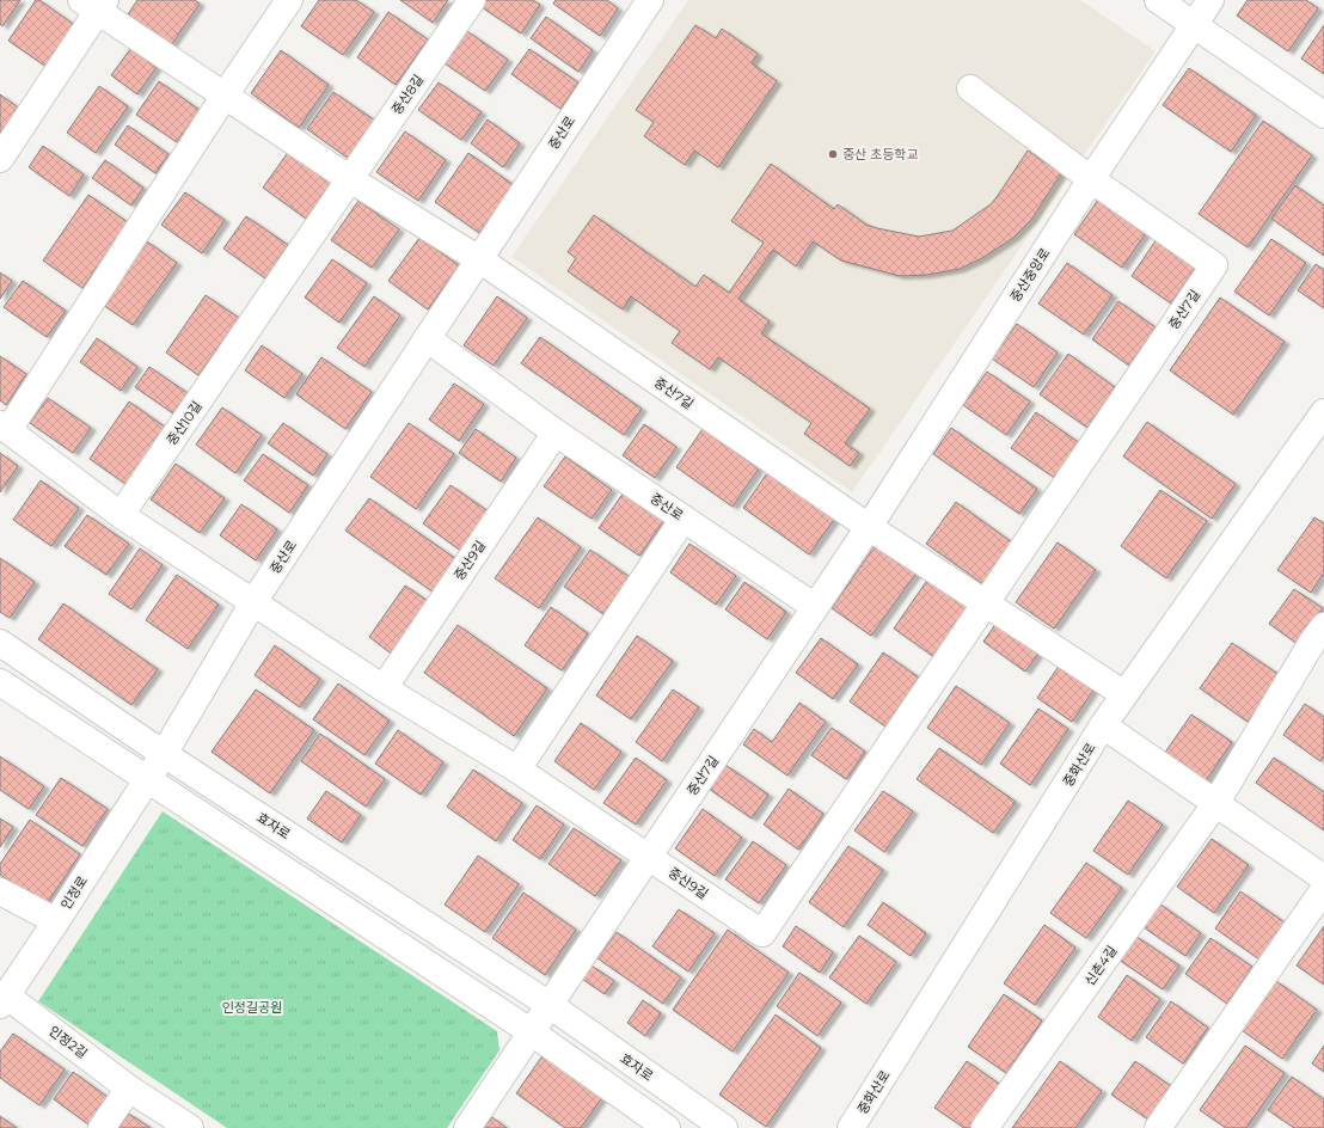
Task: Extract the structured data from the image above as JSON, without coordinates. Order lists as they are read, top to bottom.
{
  "streets": {
    "street": [
      "중산8길",
      "중산로",
      "중산중앙로",
      "중산7길",
      "중산10길",
      "중산9길",
      "중화산로",
      "효자로",
      "인정로",
      "신촌4길",
      "인정2길"
    ]
  },
  "crossings": [
    ["중산8길", "중산10길"],
    ["중산로", "중산7길"],
    ["중산로", "중산9길"],
    ["중산로", "효자로"],
    ["중산로", "인정로"],
    ["중산중앙로", "중산7길"],
    ["중산7길", "중산9길"],
    ["중산7길", "중화산로"],
    ["중산7길", "효자로"],
    ["인정로", "인정2길"]
  ],
  "parks": ["인정길공원"],
  "places": ["중산 초등학교"]
}
